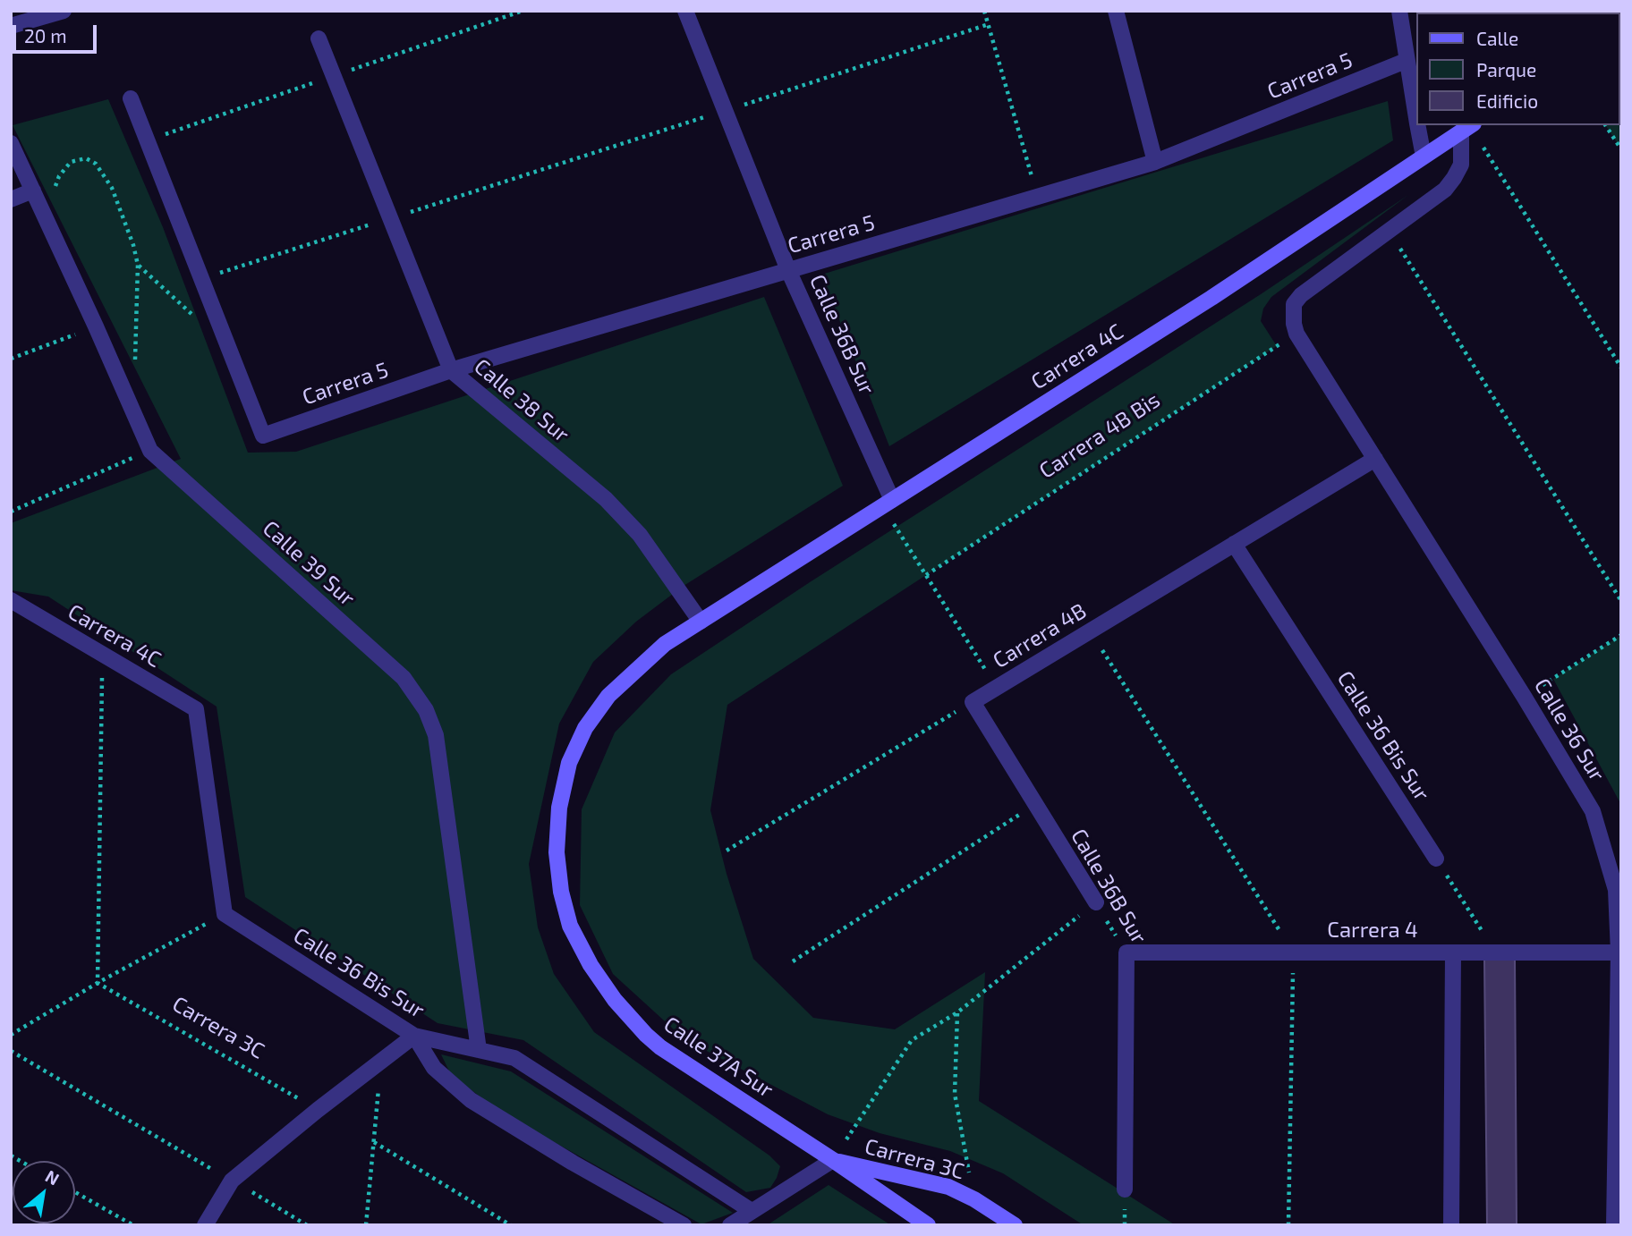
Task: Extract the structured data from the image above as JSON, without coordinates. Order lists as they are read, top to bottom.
{
  "streets": {
    "main road": ["Carrera 4C", "Carrera 3C", "Calle 37A Sur"],
    "street": [
      "Carrera 5",
      "Calle 36B Sur",
      "Calle 38 Sur",
      "Calle 39 Sur",
      "Carrera 4B",
      "Calle 36 Sur",
      "Calle 36 Bis Sur",
      "Carrera 4"
    ],
    "path": ["Carrera 4B Bis"]
  },
  "crossings": [
    ["Carrera 5", "Calle 36B Sur"],
    ["Carrera 5", "Calle 38 Sur"],
    ["Calle 36B Sur", "Carrera 4C"],
    ["Calle 36B Sur", "Carrera 4B"],
    ["Calle 36B Sur", "Carrera 4"],
    ["Carrera 4C", "Calle 38 Sur"],
    ["Carrera 4C", "Calle 36 Bis Sur"],
    ["Carrera 4C", "Calle 37A Sur"],
    ["Calle 38 Sur", "Calle 37A Sur"],
    ["Carrera 4B Bis", "Calle 36 Sur"],
    ["Calle 39 Sur", "Calle 36 Bis Sur"],
    ["Carrera 4B", "Calle 36 Sur"],
    ["Carrera 4B", "Calle 36 Bis Sur"],
    ["Calle 36 Sur", "Carrera 4"],
    ["Carrera 3C", "Calle 37A Sur"]
  ],
  "legend": ["Calle", "Parque", "Edificio"],
  "scale_bar": "20 m",
  "north": "top right"
}
